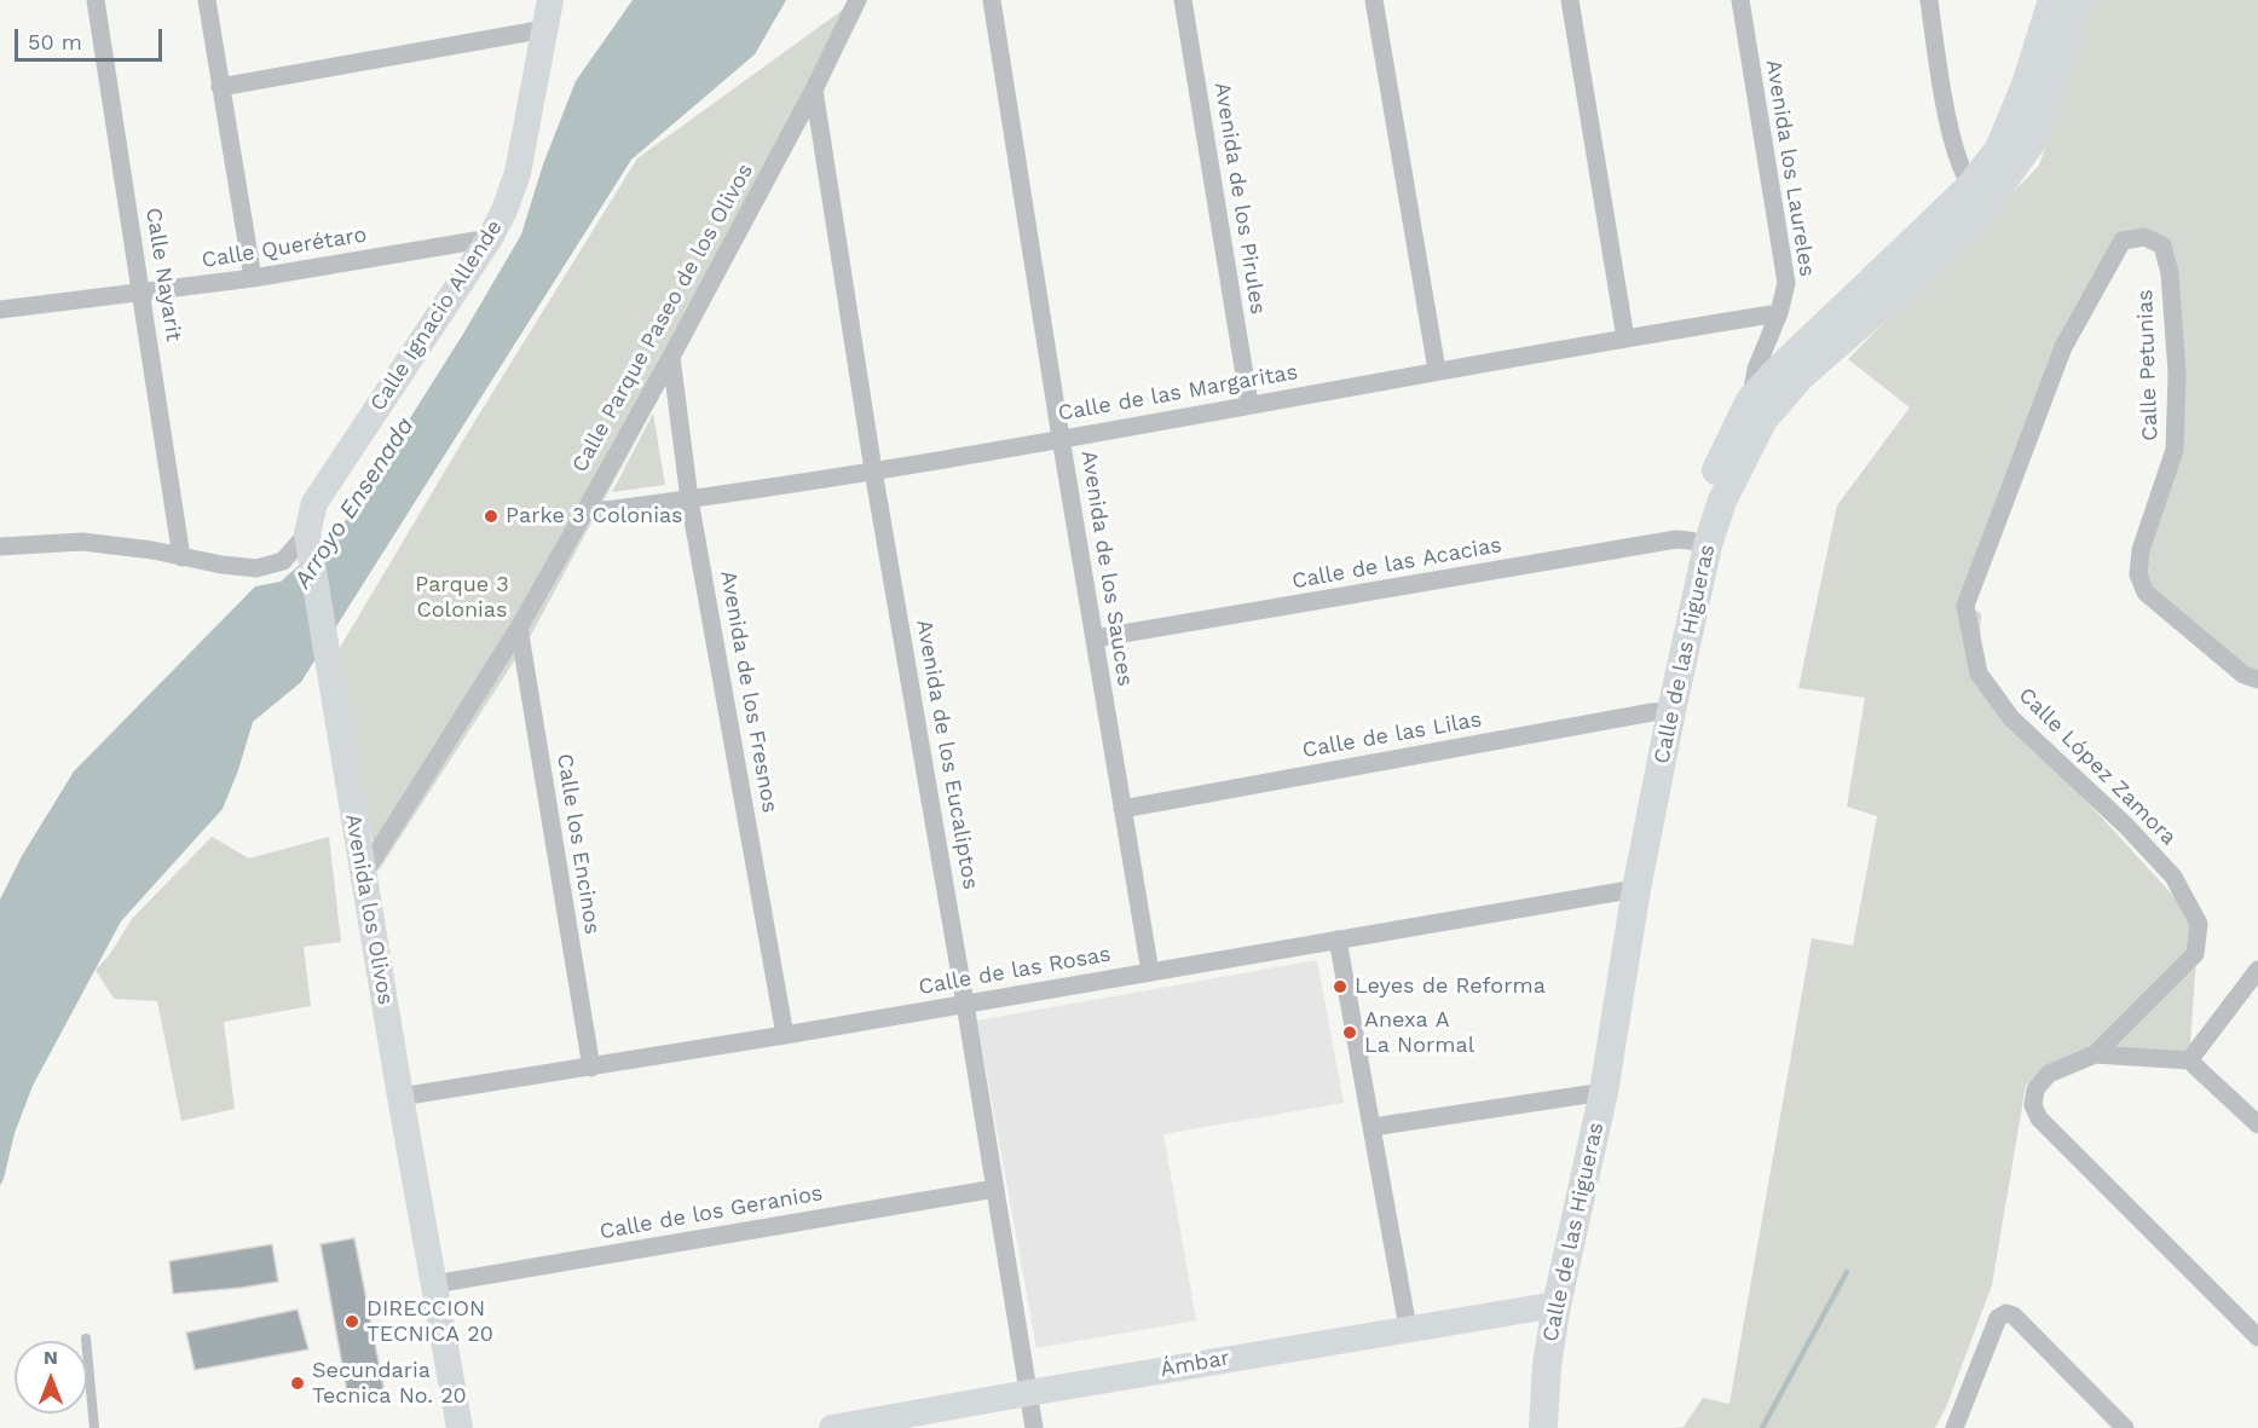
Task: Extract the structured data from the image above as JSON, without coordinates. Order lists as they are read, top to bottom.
{
  "streets": {
    "main road": ["Calle de las Higueras"],
    "street": [
      "Avenida los Laureles",
      "Avenida de los Pirules",
      "Calle Querétaro",
      "Calle Nayarit",
      "Calle Ignacio Allende",
      "Calle Parque Paseo de los Olivos",
      "Calle Petunias",
      "Calle de las Margaritas",
      "Calle de las Acacias",
      "Avenida de los Sauces",
      "Avenida de los Fresnos",
      "Calle de las Lilas",
      "Avenida de los Eucaliptos",
      "Calle López Zamora",
      "Calle los Encinos",
      "Avenida los Olivos",
      "Calle de las Rosas",
      "Calle de los Geranios",
      "Ámbar"
    ]
  },
  "crossings": [
    ["Avenida los Laureles", "Calle de las Margaritas"],
    ["Avenida los Laureles", "Calle de las Higueras"],
    ["Avenida de los Pirules", "Calle de las Margaritas"],
    ["Calle Querétaro", "Calle Nayarit"],
    ["Calle Querétaro", "Calle Ignacio Allende"],
    ["Calle Ignacio Allende", "Avenida los Olivos"],
    ["Calle Parque Paseo de los Olivos", "Calle de las Margaritas"],
    ["Calle Parque Paseo de los Olivos", "Avenida de los Fresnos"],
    ["Calle Parque Paseo de los Olivos", "Avenida de los Eucaliptos"],
    ["Calle Parque Paseo de los Olivos", "Calle los Encinos"],
    ["Calle Parque Paseo de los Olivos", "Avenida los Olivos"],
    ["Calle Petunias", "Calle López Zamora"],
    ["Calle de las Margaritas", "Avenida de los Sauces"],
    ["Calle de las Margaritas", "Avenida de los Fresnos"],
    ["Calle de las Margaritas", "Avenida de los Eucaliptos"],
    ["Calle de las Acacias", "Avenida de los Sauces"],
    ["Calle de las Acacias", "Calle de las Higueras"],
    ["Avenida de los Sauces", "Calle de las Lilas"],
    ["Avenida de los Sauces", "Calle de las Rosas"],
    ["Calle de las Higueras", "Calle de las Lilas"],
    ["Calle de las Higueras", "Calle de las Rosas"],
    ["Calle de las Higueras", "Ámbar"],
    ["Avenida de los Fresnos", "Calle de las Rosas"],
    ["Avenida de los Eucaliptos", "Calle de las Rosas"],
    ["Avenida de los Eucaliptos", "Calle de los Geranios"],
    ["Avenida de los Eucaliptos", "Ámbar"],
    ["Calle los Encinos", "Calle de las Rosas"],
    ["Avenida los Olivos", "Calle de las Rosas"],
    ["Avenida los Olivos", "Calle de los Geranios"]
  ],
  "water": ["Arroyo Ensenada"],
  "parks": ["Parque 3 Colonias"],
  "places": [
    "Parke 3 Colonias",
    "Leyes de Reforma",
    "Anexa A La Normal",
    "DIRECCION TECNICA 20",
    "Secundaria Tecnica No. 20"
  ],
  "scale_bar": "50 m",
  "north": "top"
}
